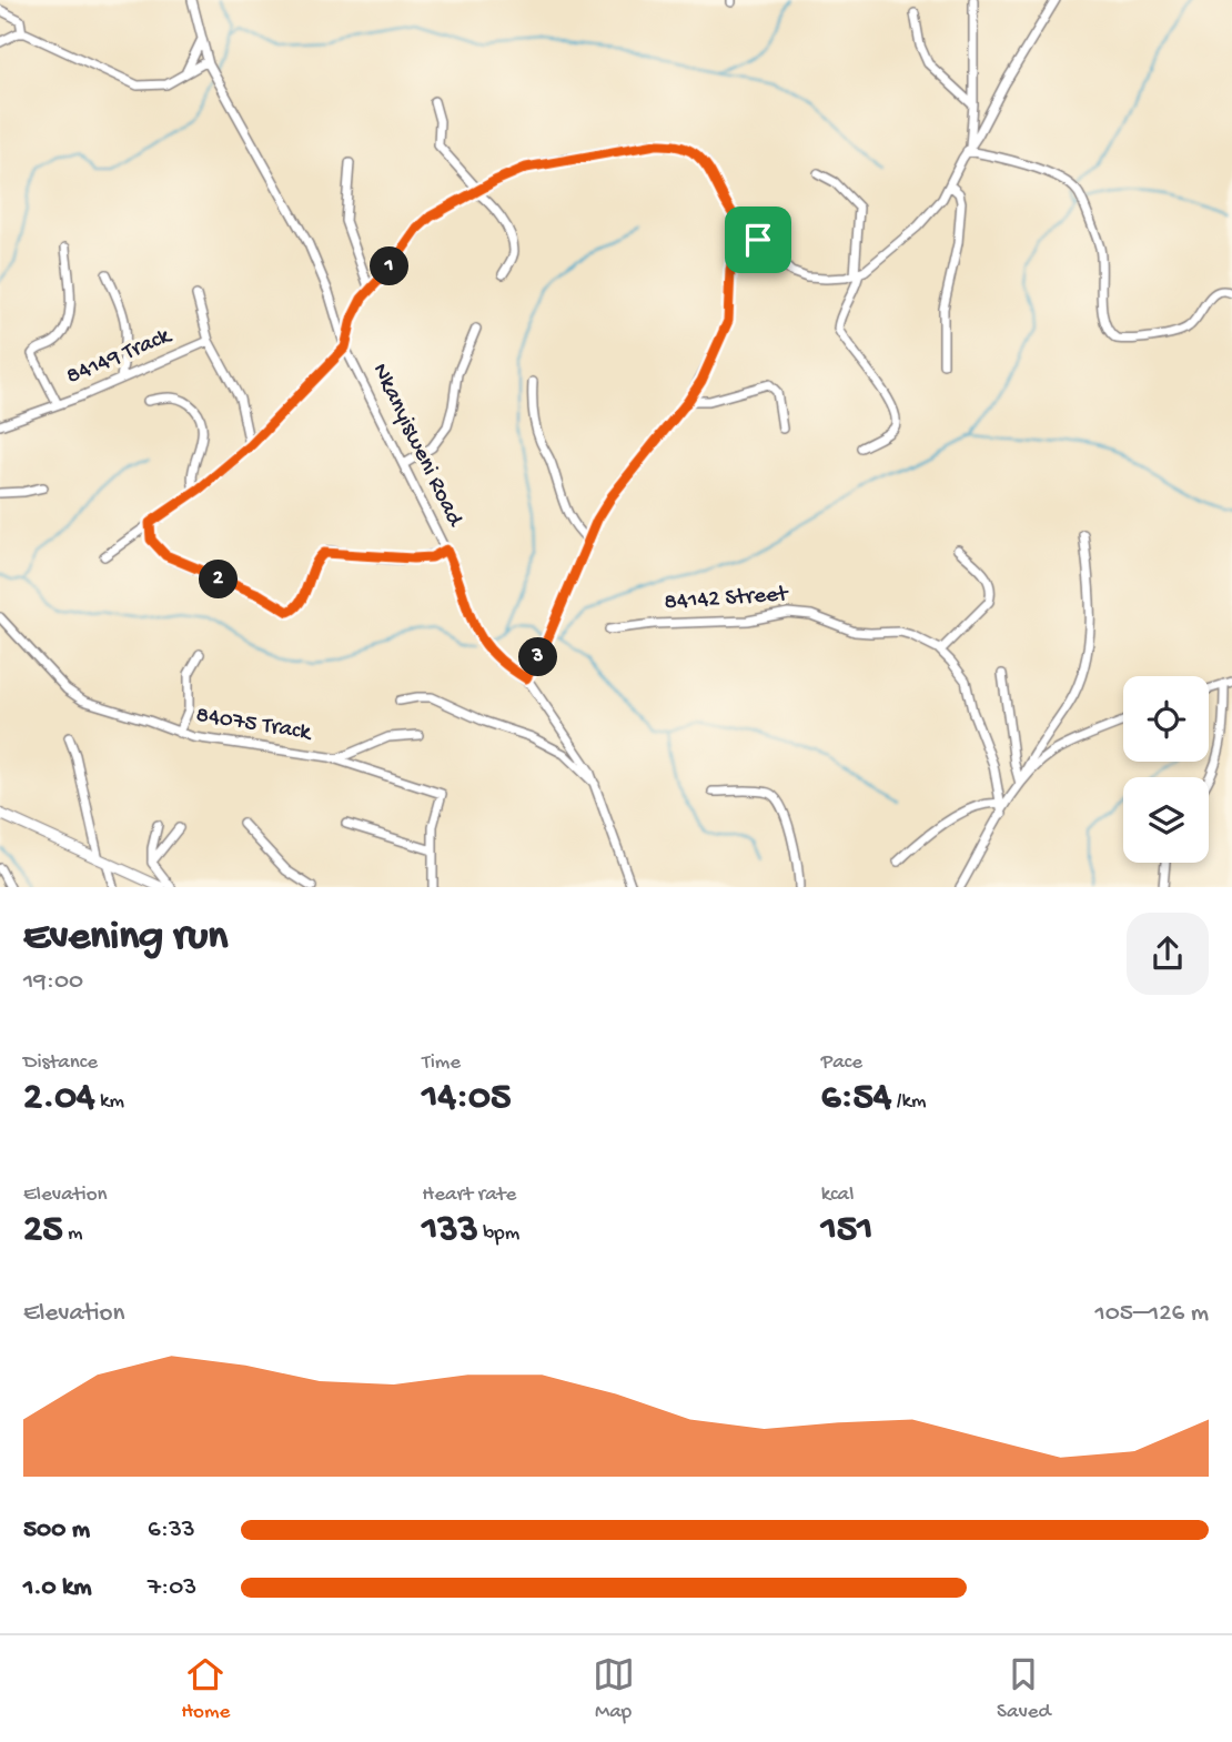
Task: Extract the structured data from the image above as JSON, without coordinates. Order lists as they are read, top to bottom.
{
  "streets": {
    "street": [
      "84149 Track",
      "Nkanyisweni Road",
      "84142 Street",
      "84075 Track"
    ]
  },
  "page": {
    "pins": ["1", "2", "3"],
    "heading": ["Evening run", "19:00"],
    "stats": [
      ["Distance", "2.04 km"],
      ["Time", "14:05"],
      ["Pace", "6:54 /km"],
      ["Elevation", "25 m"],
      ["Heart rate", "133 bpm"],
      ["kcal", "151"]
    ],
    "chart": ["Elevation", "105–126 m"],
    "list": [
      {
        "name": "500 m",
        "note": "6:33"
      },
      {
        "name": "1.0 km",
        "note": "7:03"
      }
    ],
    "tabs": ["Home", "Map", "Saved"]
  }
}
